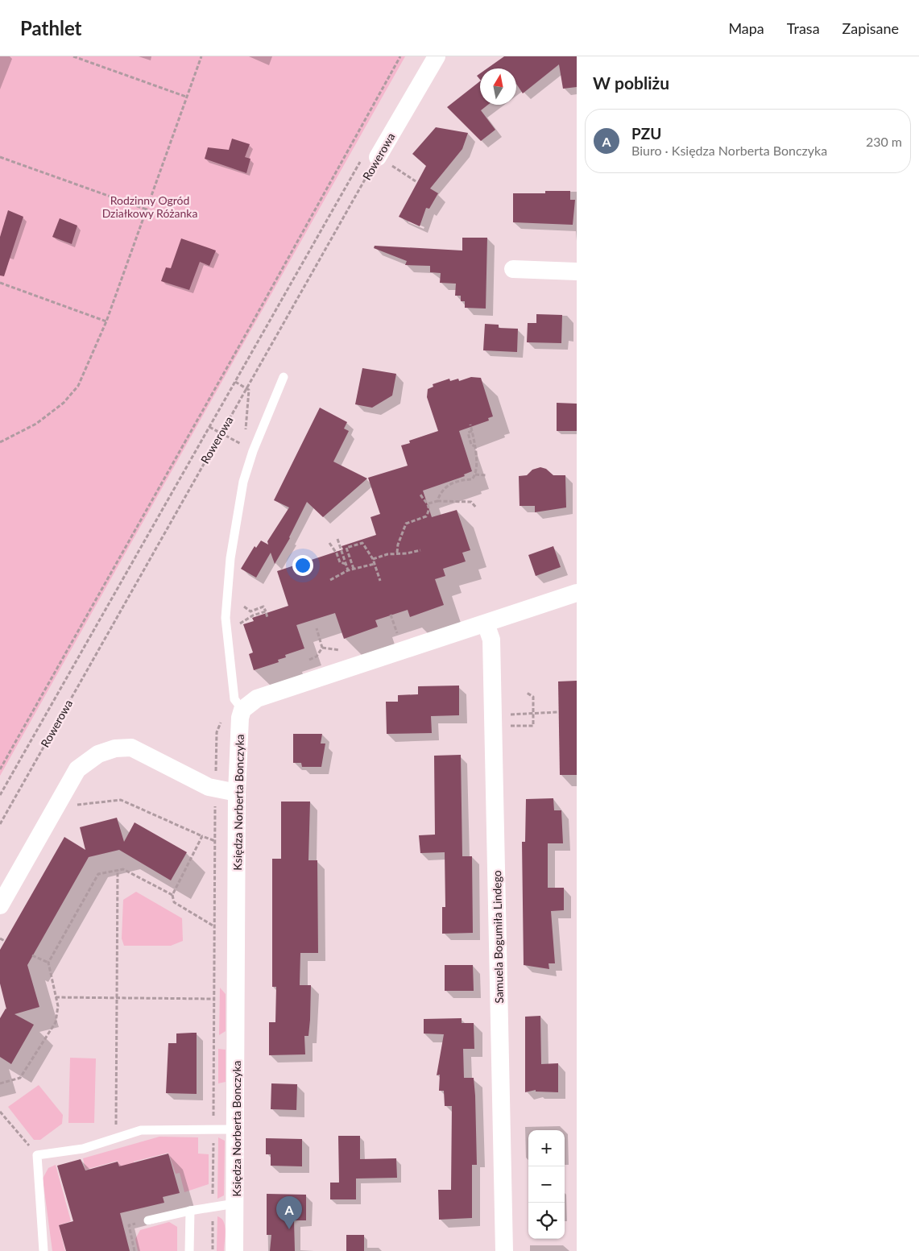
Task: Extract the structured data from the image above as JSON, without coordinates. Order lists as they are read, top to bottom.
{
  "streets": {
    "street": ["Rowerowa", "Księdza Norberta Bonczyka", "Samuela Bogumiła Lindego"]
  },
  "parks": ["Rodzinny Ogród Działkowy Różanka"],
  "north": "top",
  "page": {
    "header": "Pathlet",
    "nav": ["Mapa", "Trasa", "Zapisane"],
    "heading": "W pobliżu",
    "list": [
      {
        "mark": "A",
        "name": "PZU",
        "note": "Biuro · Księdza Norberta Bonczyka",
        "value": "230 m"
      }
    ],
    "map_buttons": ["+", "−"],
    "pins": "A"
  }
}
